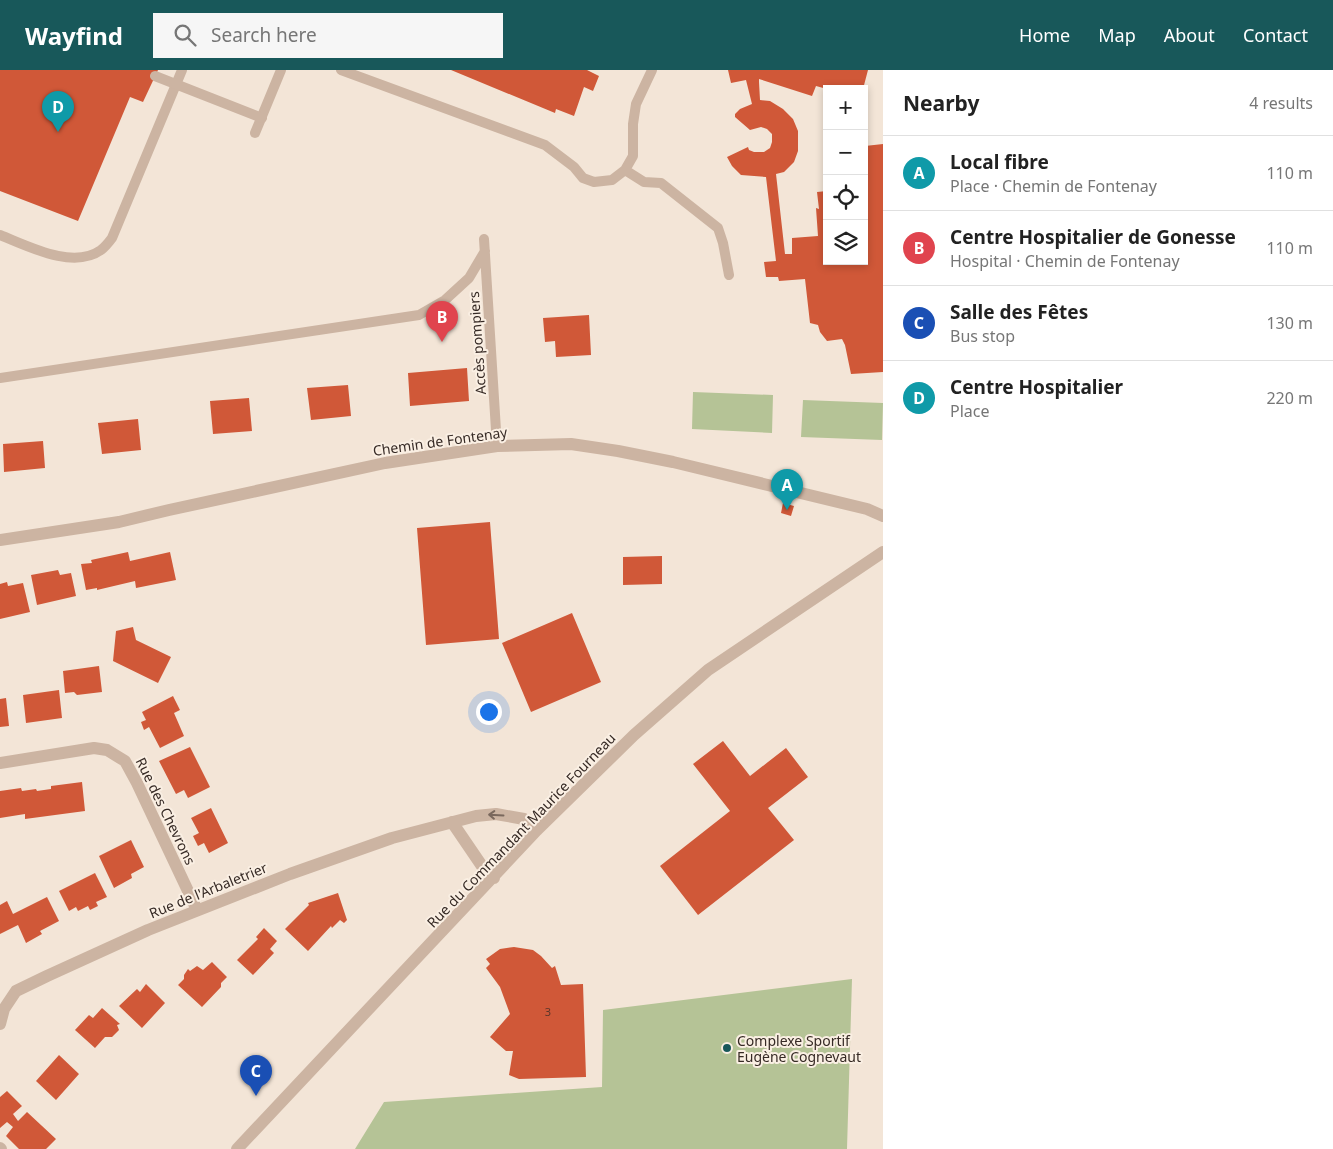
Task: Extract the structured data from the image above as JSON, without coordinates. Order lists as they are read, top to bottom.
{
  "streets": {
    "street": [
      "Chemin de Fontenay",
      "Rue des Chevrons",
      "Rue du Commandant Maurice Fourneau",
      "Rue de l'Arbaletrier"
    ],
    "lane": ["Accès pompiers"]
  },
  "crossings": [
    ["Accès pompiers", "Chemin de Fontenay"],
    ["Rue des Chevrons", "Rue de l'Arbaletrier"],
    ["Rue du Commandant Maurice Fourneau", "Rue de l'Arbaletrier"]
  ],
  "places": ["Complexe Sportif Eugène Cognevaut"],
  "house_numbers": ["3"],
  "page": {
    "header": "Wayfind",
    "search": "Search here",
    "nav": [
      "Home",
      "Map",
      "About",
      "Contact"
    ],
    "heading": ["Nearby", "4 results"],
    "map_buttons": ["+", "−"],
    "pins": [
      "D",
      "B",
      "A",
      "C"
    ],
    "list": [
      {
        "mark": "A",
        "name": "Local fibre",
        "note": "Place · Chemin de Fontenay",
        "value": "110 m"
      },
      {
        "mark": "B",
        "name": "Centre Hospitalier de Gonesse",
        "note": "Hospital · Chemin de Fontenay",
        "value": "110 m"
      },
      {
        "mark": "C",
        "name": "Salle des Fêtes",
        "note": "Bus stop",
        "value": "130 m"
      },
      {
        "mark": "D",
        "name": "Centre Hospitalier",
        "note": "Place",
        "value": "220 m"
      }
    ]
  }
}
